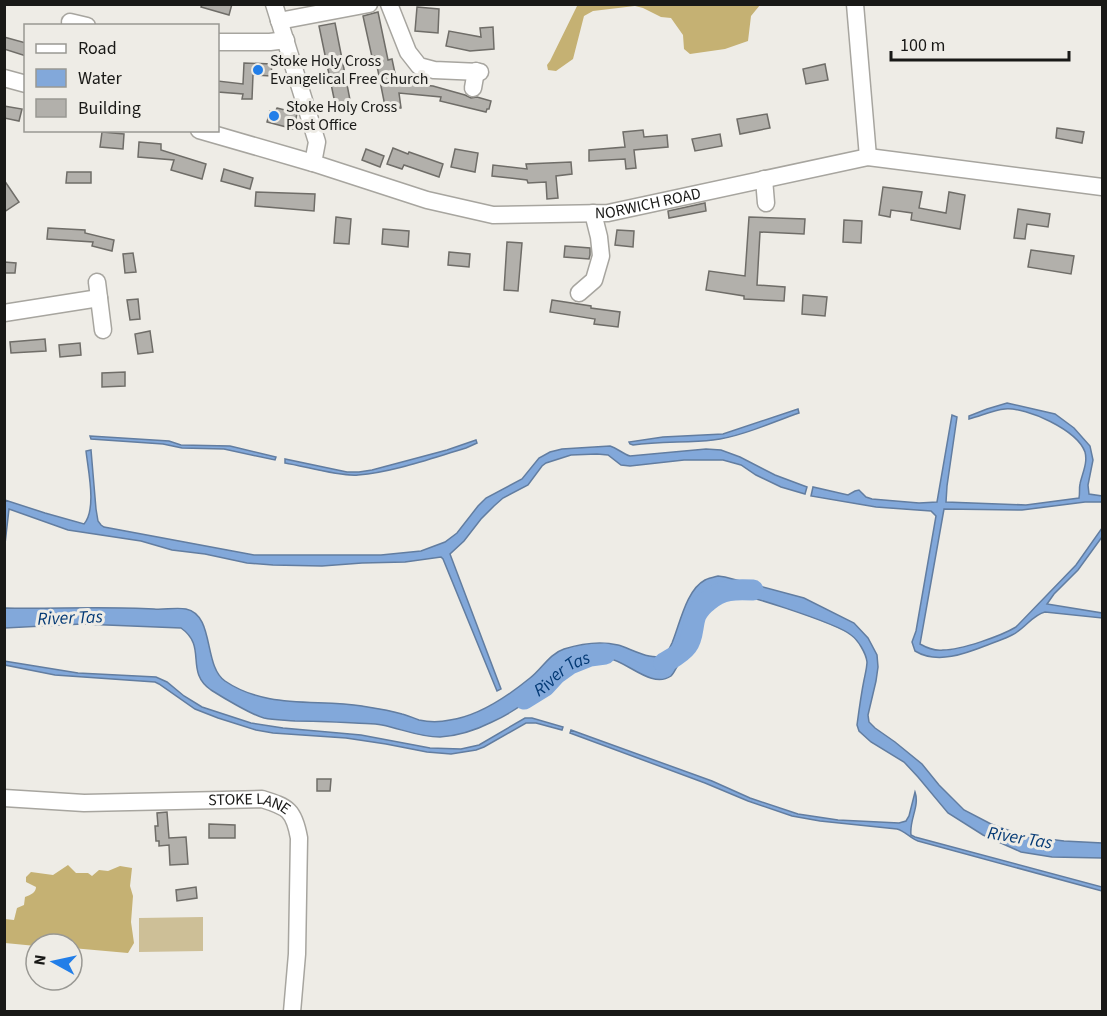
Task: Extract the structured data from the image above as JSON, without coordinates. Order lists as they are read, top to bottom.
{
  "streets": {
    "street": ["NORWICH ROAD", "STOKE LANE"]
  },
  "water": ["River Tas"],
  "places": ["Stoke Holy Cross Evangelical Free Church", "Stoke Holy Cross Post Office"],
  "legend": ["Road", "Water", "Building"],
  "scale_bar": "100 m",
  "north": "left"
}
